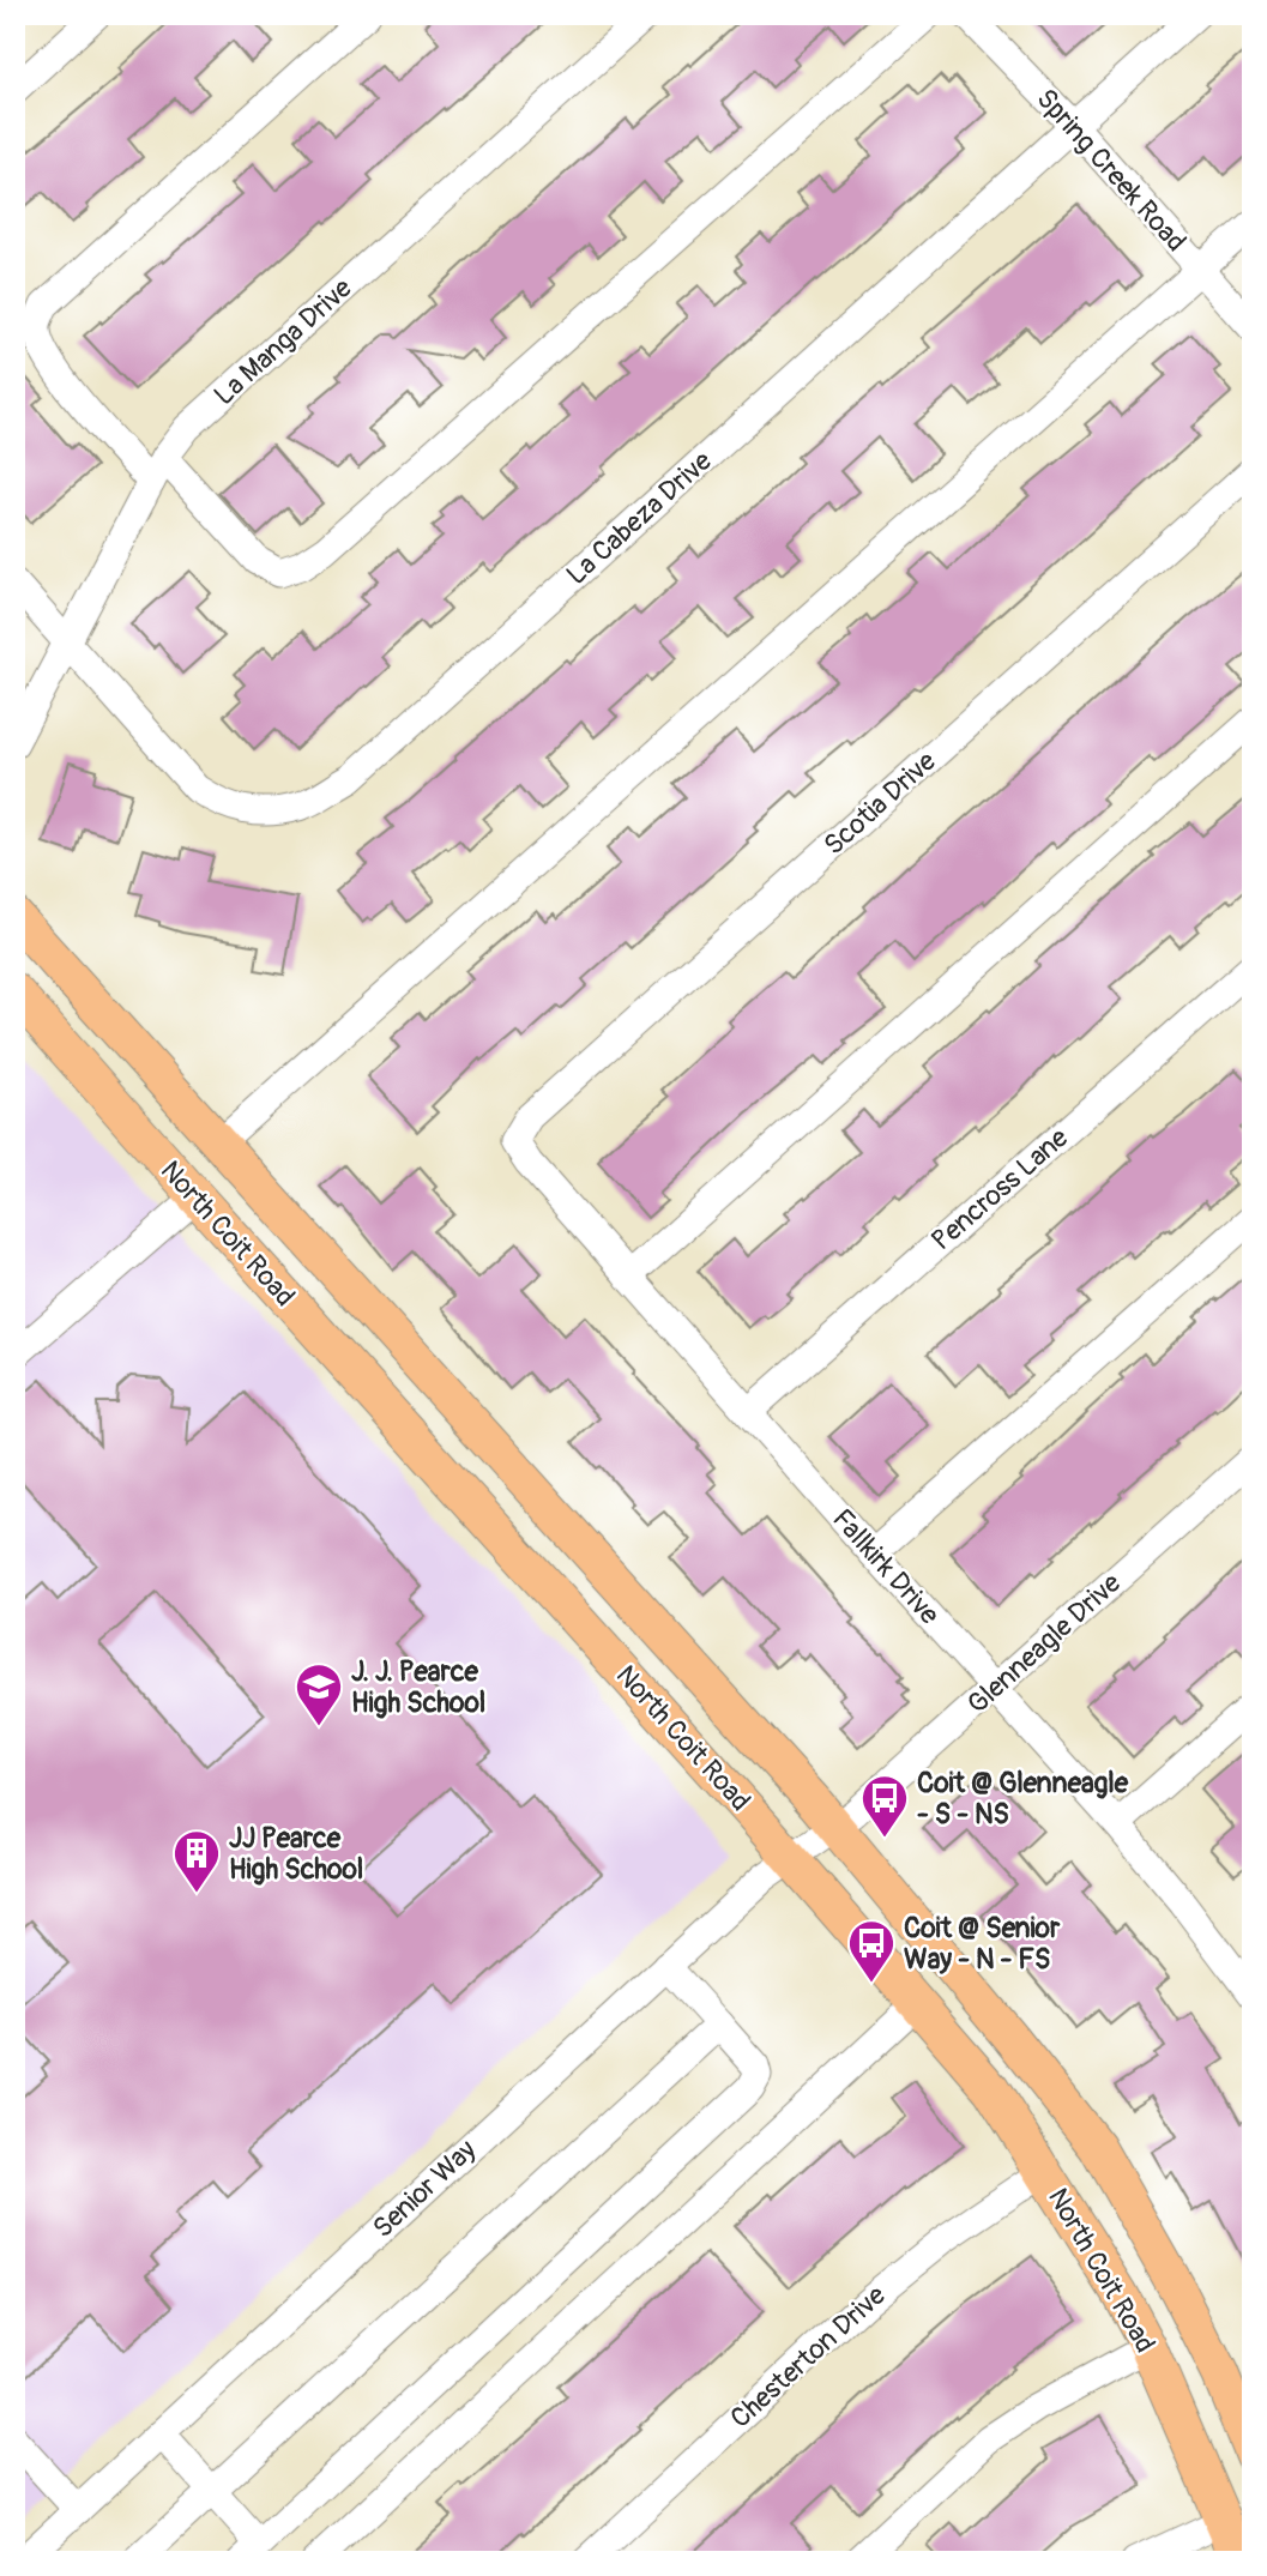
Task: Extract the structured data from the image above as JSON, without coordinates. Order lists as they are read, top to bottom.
{
  "streets": {
    "main road": ["North Coit Road"],
    "street": [
      "Spring Creek Road",
      "La Manga Drive",
      "La Cabeza Drive",
      "Scotia Drive",
      "Pencross Lane",
      "Fallkirk Drive",
      "Glenneagle Drive",
      "Senior Way",
      "Chesterton Drive"
    ]
  },
  "crossings": [
    ["Spring Creek Road", "La Cabeza Drive"],
    ["La Manga Drive", "La Cabeza Drive"],
    ["Scotia Drive", "Fallkirk Drive"],
    ["Pencross Lane", "Fallkirk Drive"],
    ["North Coit Road", "Glenneagle Drive"],
    ["North Coit Road", "Senior Way"],
    ["North Coit Road", "Chesterton Drive"],
    ["Fallkirk Drive", "Glenneagle Drive"],
    ["Glenneagle Drive", "Senior Way"]
  ],
  "places": {
    "school or university": ["J. J. Pearce High School"],
    "bus stop": ["Coit @ Glenneagle - S - NS", "Coit @ Senior Way - N - FS"],
    "building": ["JJ Pearce High School"]
  }
}
